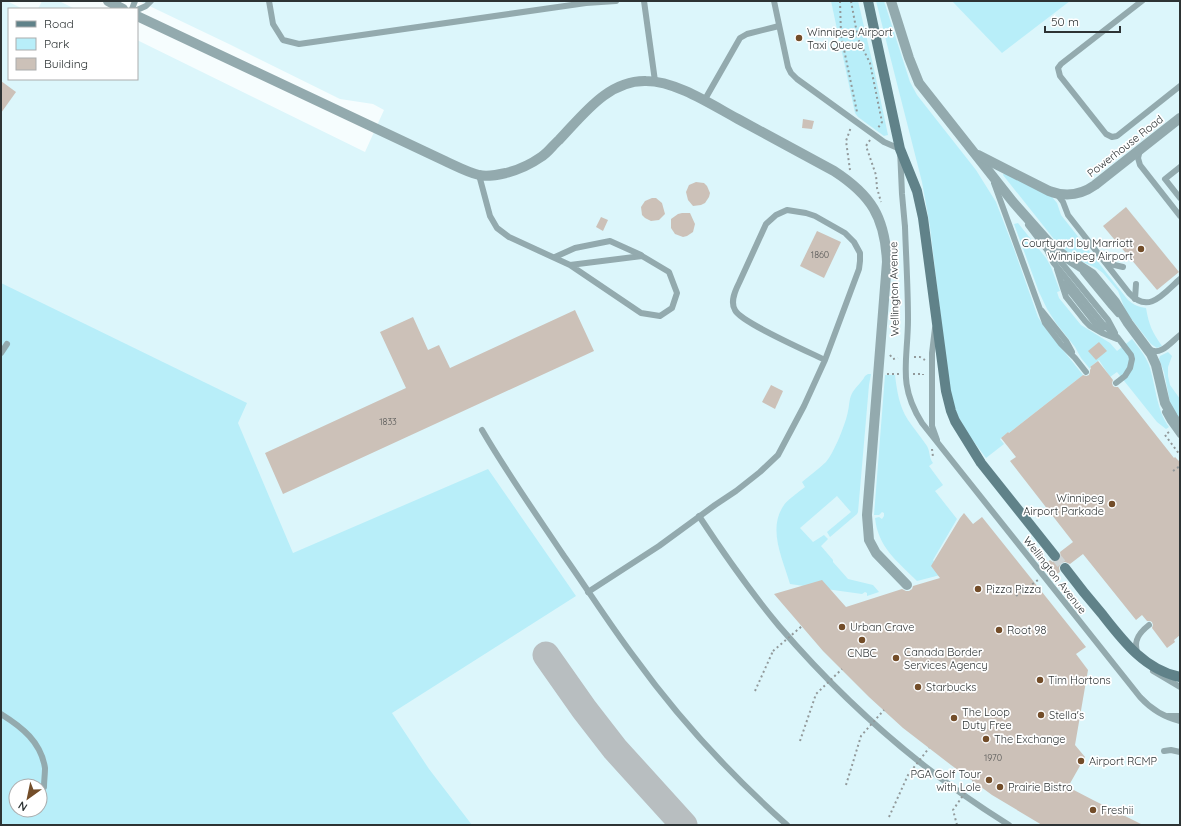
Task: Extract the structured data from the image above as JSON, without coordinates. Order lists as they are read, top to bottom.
{
  "streets": {
    "main road": ["Wellington Avenue"],
    "street": ["Powerhouse Road"]
  },
  "places": [
    "Winnipeg Airport Taxi Queue",
    "Courtyard by Marriott Winnipeg Airport",
    "Winnipeg Airport Parkade",
    "Pizza Pizza",
    "Urban Crave",
    "Root 98",
    "CNBC",
    "Canada Border Services Agency",
    "Tim Hortons",
    "Starbucks",
    "Stella's",
    "The Loop Duty Free",
    "The Exchange",
    "Airport RCMP",
    "PGA Golf Tour with Lole",
    "Prairie Bistro",
    "Freshii"
  ],
  "house_numbers": ["1860", "1833", "1970"],
  "legend": ["Road", "Park", "Building"],
  "scale_bar": "50 m",
  "north": "bottom left"
}
